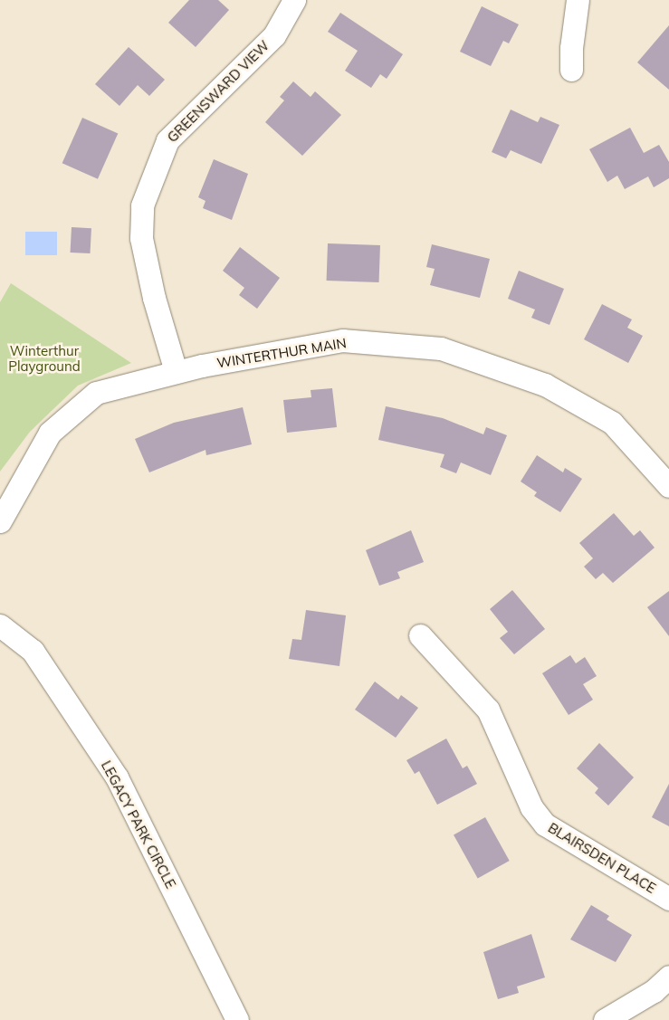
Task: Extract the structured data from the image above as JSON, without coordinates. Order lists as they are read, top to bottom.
{
  "streets": {
    "street": [
      "GREENSWARD VIEW",
      "WINTERTHUR MAIN",
      "LEGACY PARK CIRCLE",
      "BLAIRSDEN PLACE"
    ]
  },
  "crossings": [
    ["GREENSWARD VIEW", "WINTERTHUR MAIN"]
  ],
  "parks": ["Winterthur Playground"]
}
